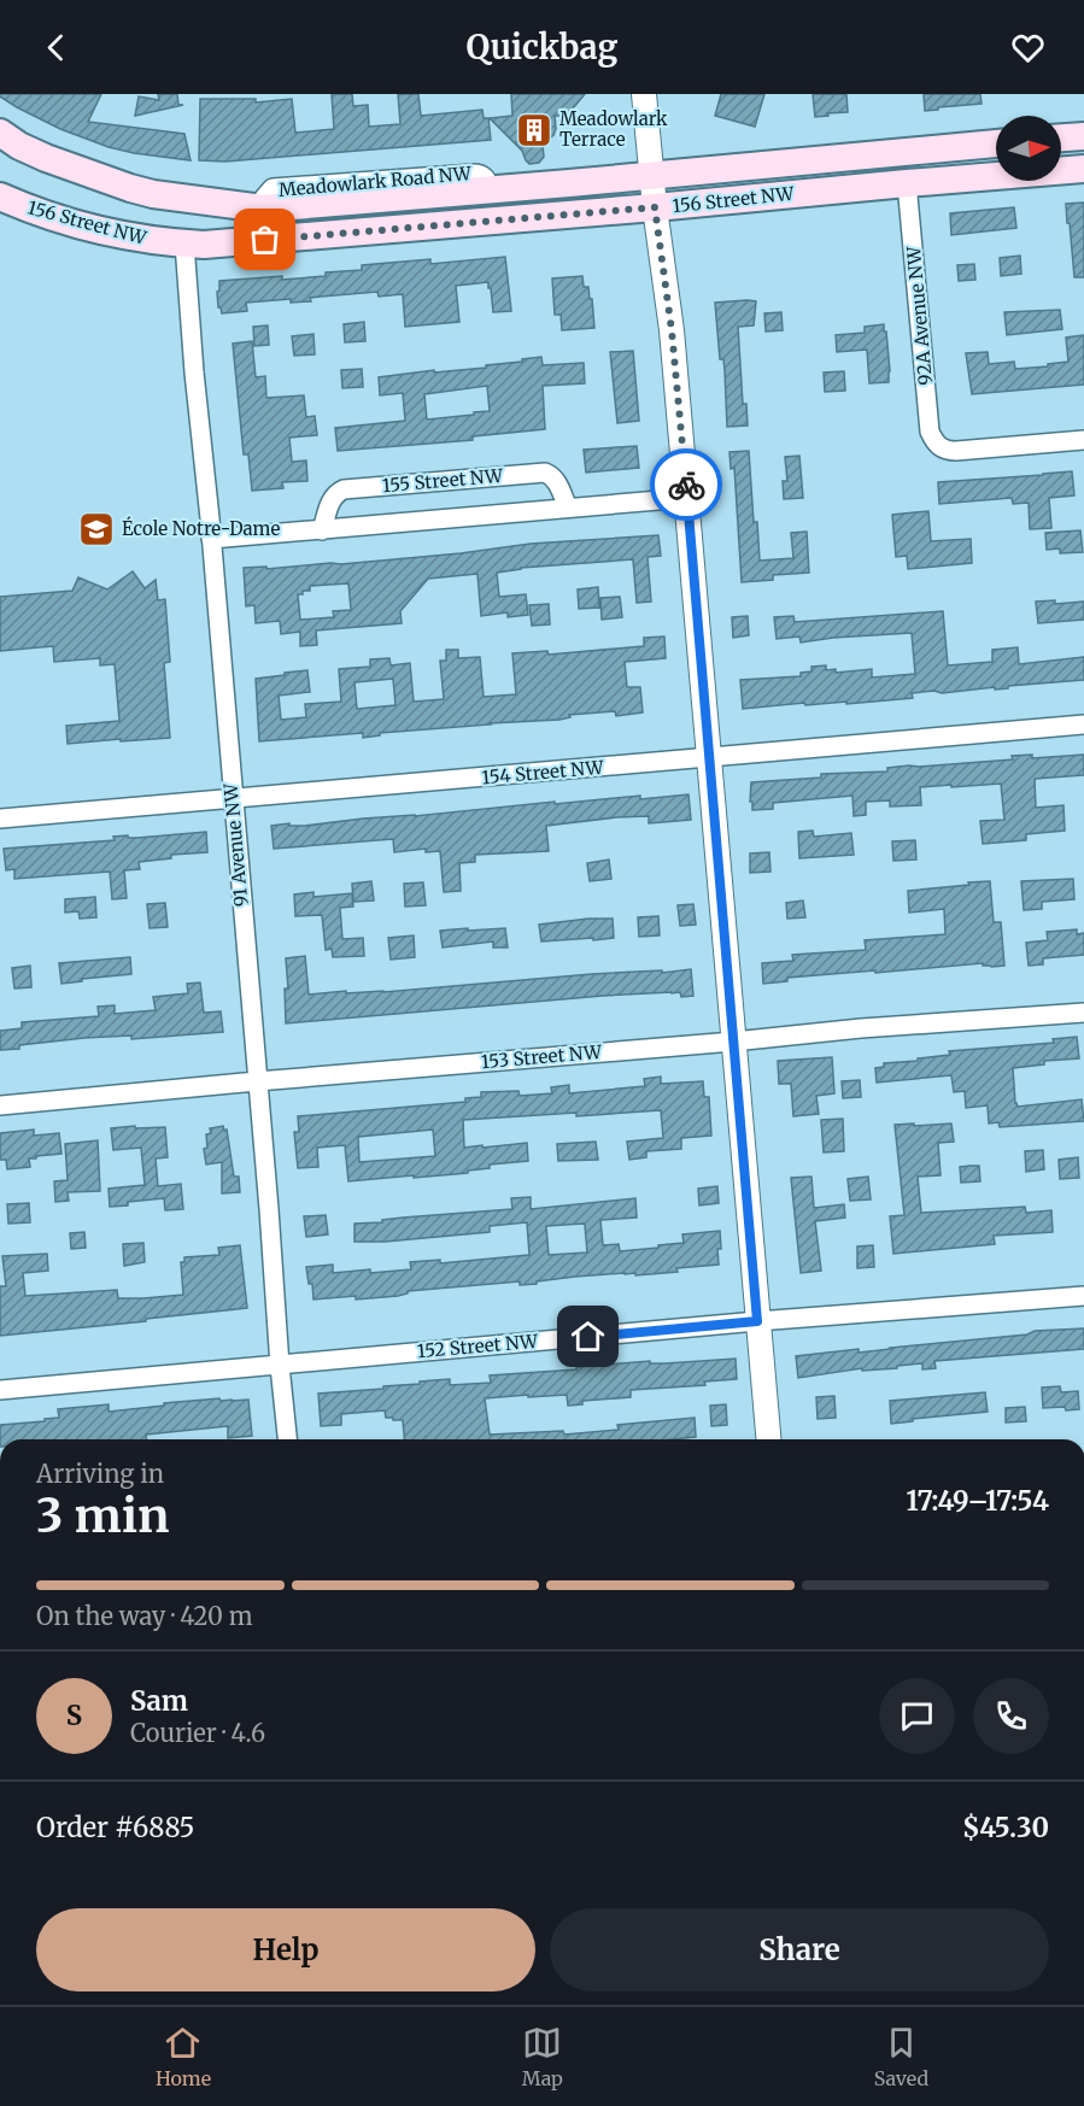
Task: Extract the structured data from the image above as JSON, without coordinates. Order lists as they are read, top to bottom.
{
  "streets": {
    "main road": ["156 Street NW"],
    "street": [
      "92A Avenue NW",
      "155 Street NW",
      "154 Street NW",
      "91 Avenue NW",
      "153 Street NW",
      "152 Street NW"
    ]
  },
  "crossings": [
    ["156 Street NW", "92A Avenue NW"],
    ["156 Street NW", "91 Avenue NW"],
    ["155 Street NW", "91 Avenue NW"],
    ["154 Street NW", "91 Avenue NW"],
    ["91 Avenue NW", "153 Street NW"],
    ["91 Avenue NW", "152 Street NW"]
  ],
  "places": {
    "building": ["Meadowlark Terrace"],
    "school or university": ["École Notre-Dame"]
  },
  "north": "right",
  "page": {
    "header": "Quickbag",
    "heading": ["3 min", "Arriving in", "17:49–17:54"],
    "panel": [
      "Sam",
      "Courier · 4.6",
      "Order #6885",
      "$45.30"
    ],
    "bar": "On the way · 420 m",
    "round": "S",
    "buttons": ["Help", "Share"],
    "tabs": ["Home", "Map", "Saved"]
  }
}
